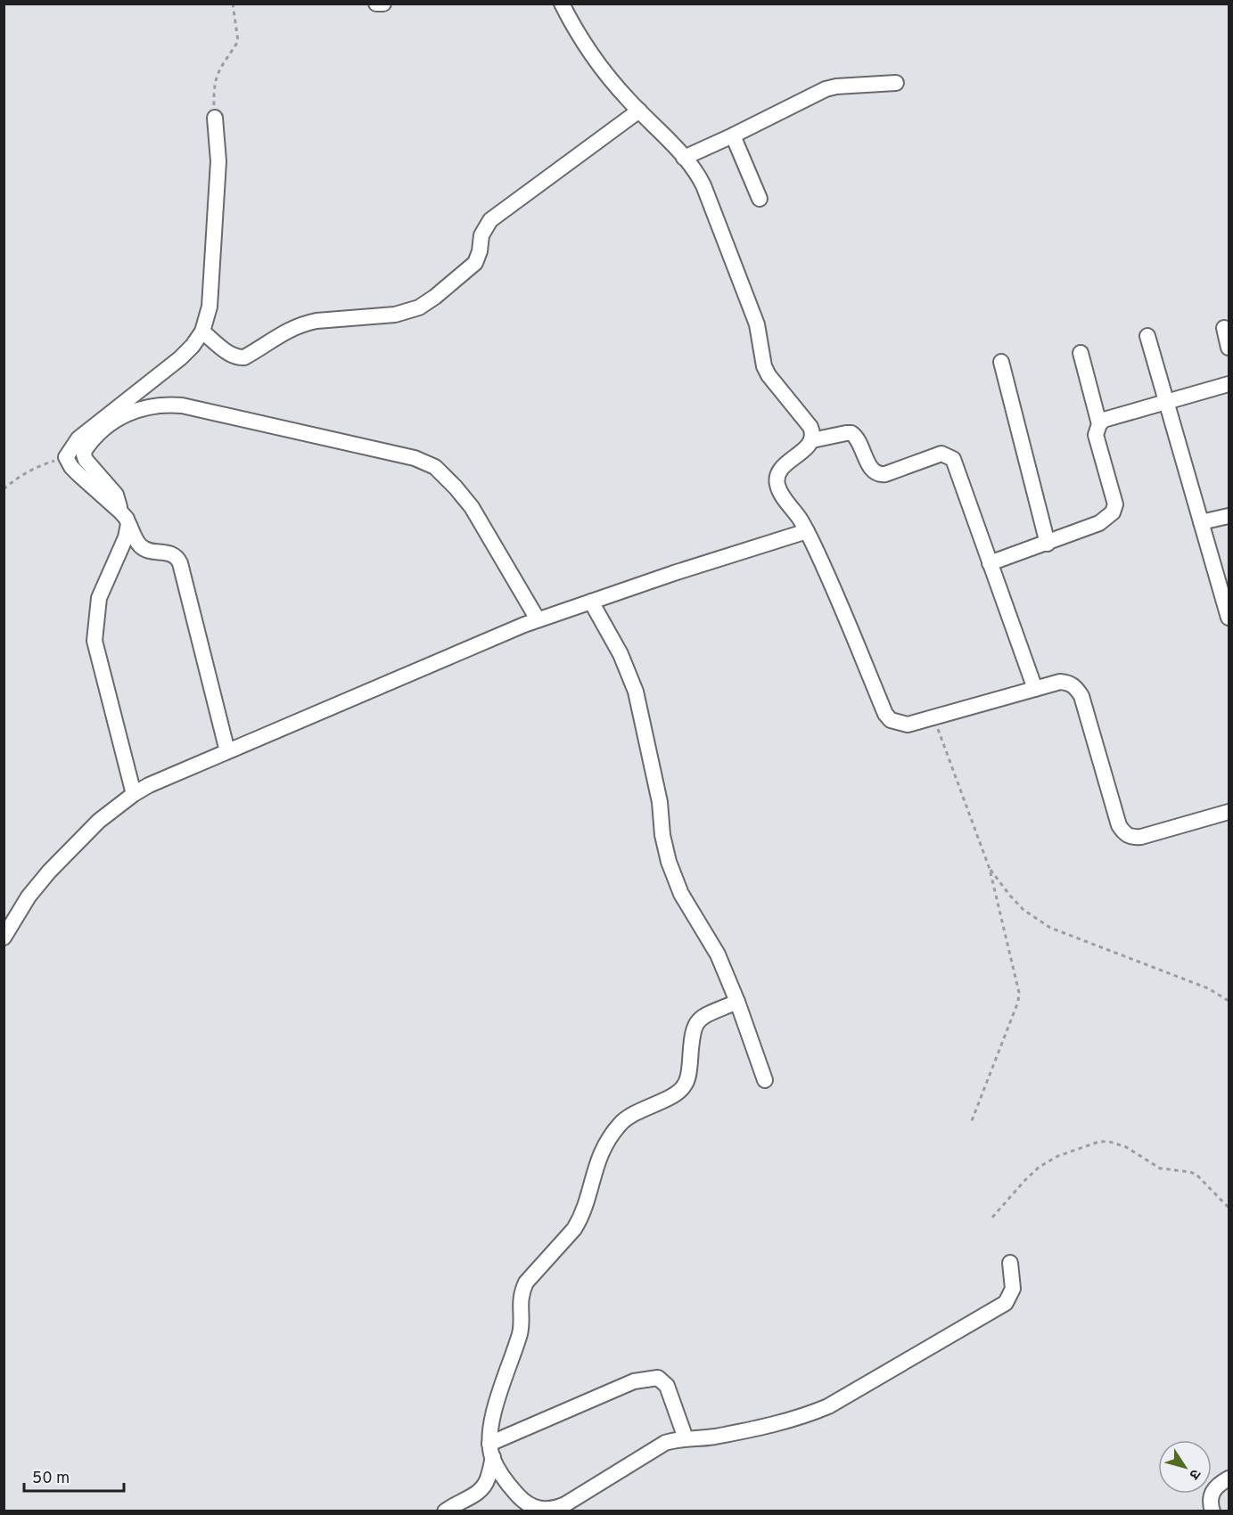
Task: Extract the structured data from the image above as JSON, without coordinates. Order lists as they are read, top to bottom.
{
  "scale_bar": "50 m",
  "north": "bottom right"
}
